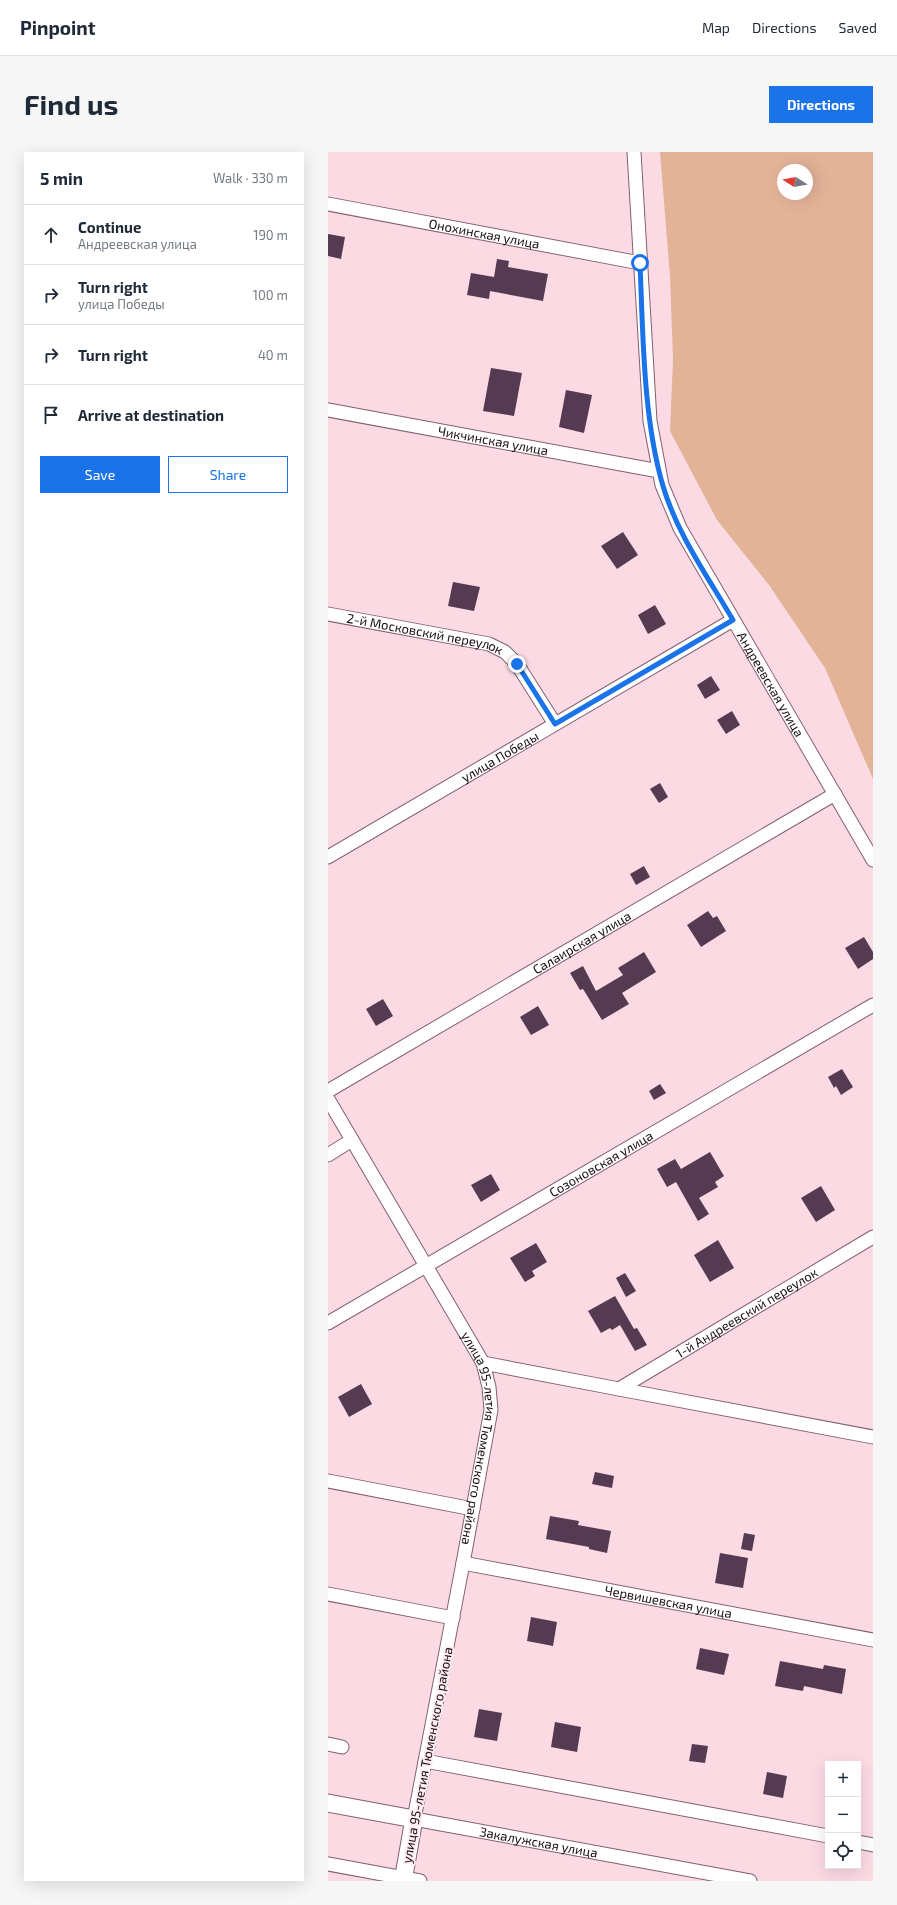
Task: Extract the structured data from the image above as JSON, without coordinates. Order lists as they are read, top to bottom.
{
  "streets": {
    "street": [
      "Онохинская улица",
      "Чикчинская улица",
      "2-й Московский переулок",
      "Андреевская улица",
      "улица Победы",
      "Салаирская улица",
      "Созоновская улица",
      "1-й Андреевский переулок",
      "улица 95-летия Тюменского района",
      "Червишевская улица",
      "Закалужская улица"
    ]
  },
  "crossings": [
    ["Онохинская улица", "Андреевская улица"],
    ["Чикчинская улица", "Андреевская улица"],
    ["2-й Московский переулок", "улица Победы"],
    ["Андреевская улица", "улица Победы"],
    ["Андреевская улица", "Салаирская улица"],
    ["Созоновская улица", "улица 95-летия Тюменского района"],
    ["улица 95-летия Тюменского района", "Червишевская улица"],
    ["улица 95-летия Тюменского района", "Закалужская улица"]
  ],
  "north": "left",
  "page": {
    "header": "Pinpoint",
    "nav": ["Map", "Directions", "Saved"],
    "buttons": [
      "Directions",
      ["Save", "Share"]
    ],
    "title": "Find us",
    "heading": ["5 min", "Walk · 330 m"],
    "list": [
      ["Continue", "Андреевская улица", "190 m"],
      ["Turn right", "улица Победы", "100 m"],
      ["Turn right", "40 m"],
      "Arrive at destination"
    ],
    "map_buttons": ["+", "−"]
  }
}
